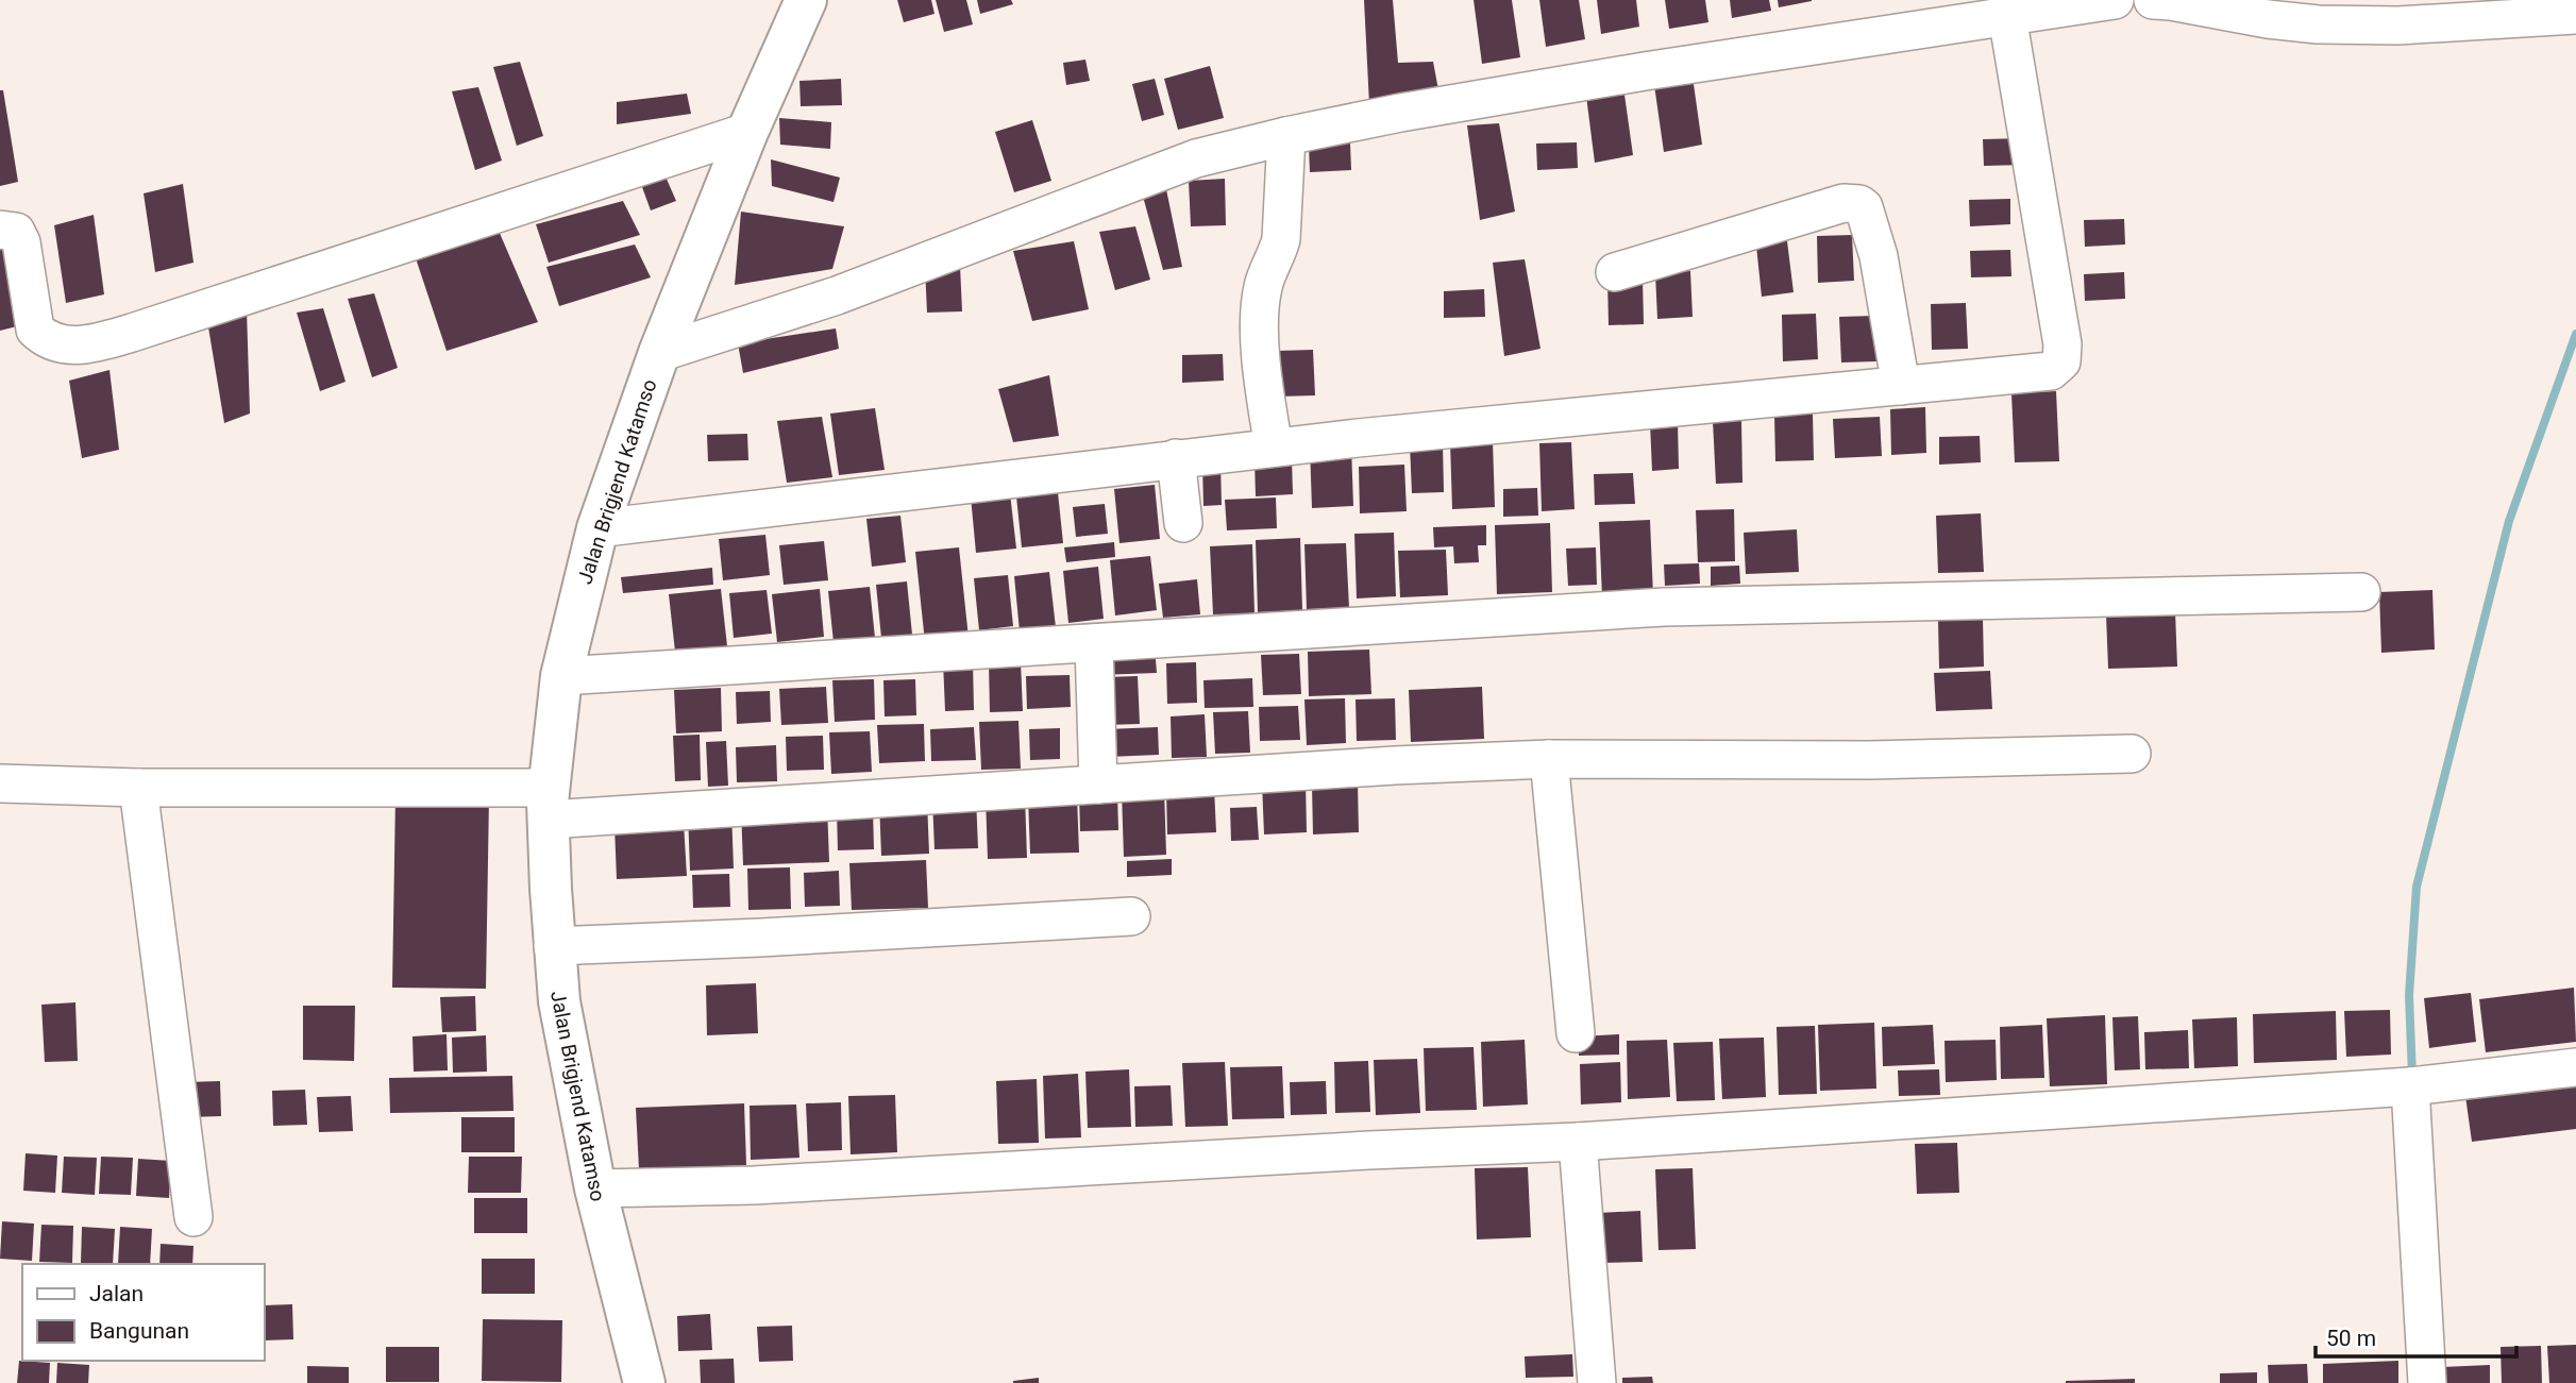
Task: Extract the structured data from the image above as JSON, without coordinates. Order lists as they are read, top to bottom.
{
  "streets": {
    "highway": ["Jalan Brigjend Katamso"]
  },
  "legend": ["Jalan", "Bangunan"],
  "scale_bar": "50 m"
}
